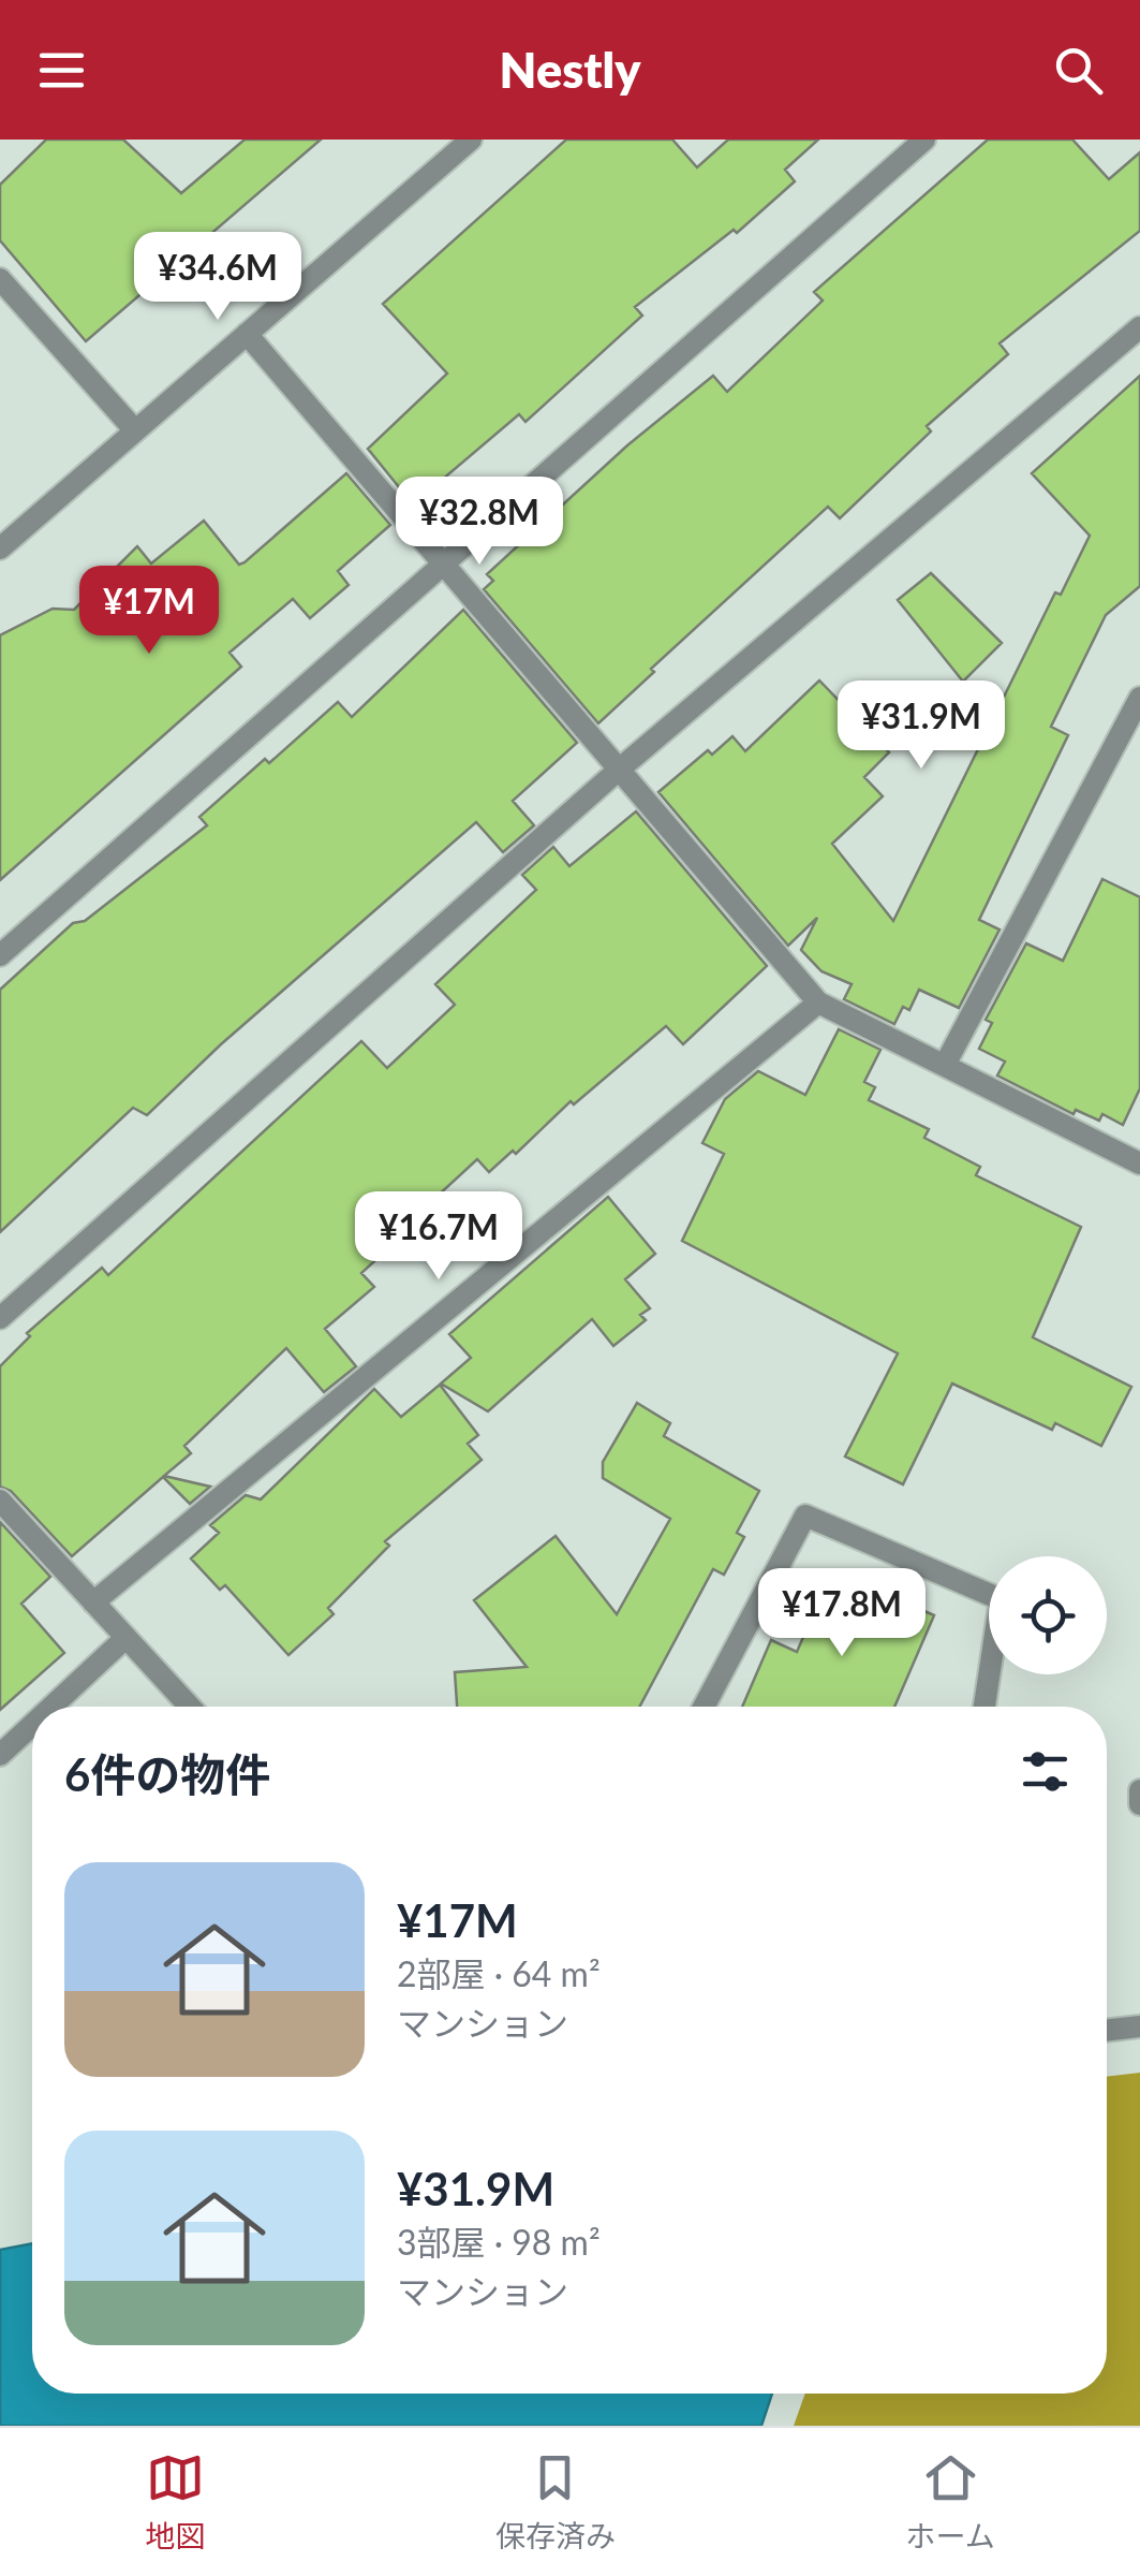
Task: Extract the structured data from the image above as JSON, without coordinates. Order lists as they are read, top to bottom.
{
  "page": {
    "header": "Nestly",
    "price": [
      "¥34.6M",
      "¥32.8M",
      "¥17M",
      "¥31.9M",
      "¥16.7M",
      "¥17.8M"
    ],
    "heading": "6件の物件",
    "list": [
      {
        "name": "¥17M",
        "note": "2部屋 · 64 m² · マンション"
      },
      {
        "name": "¥31.9M",
        "note": "3部屋 · 98 m² · マンション"
      }
    ],
    "tabs": ["地図", "保存済み", "ホーム"]
  }
}
